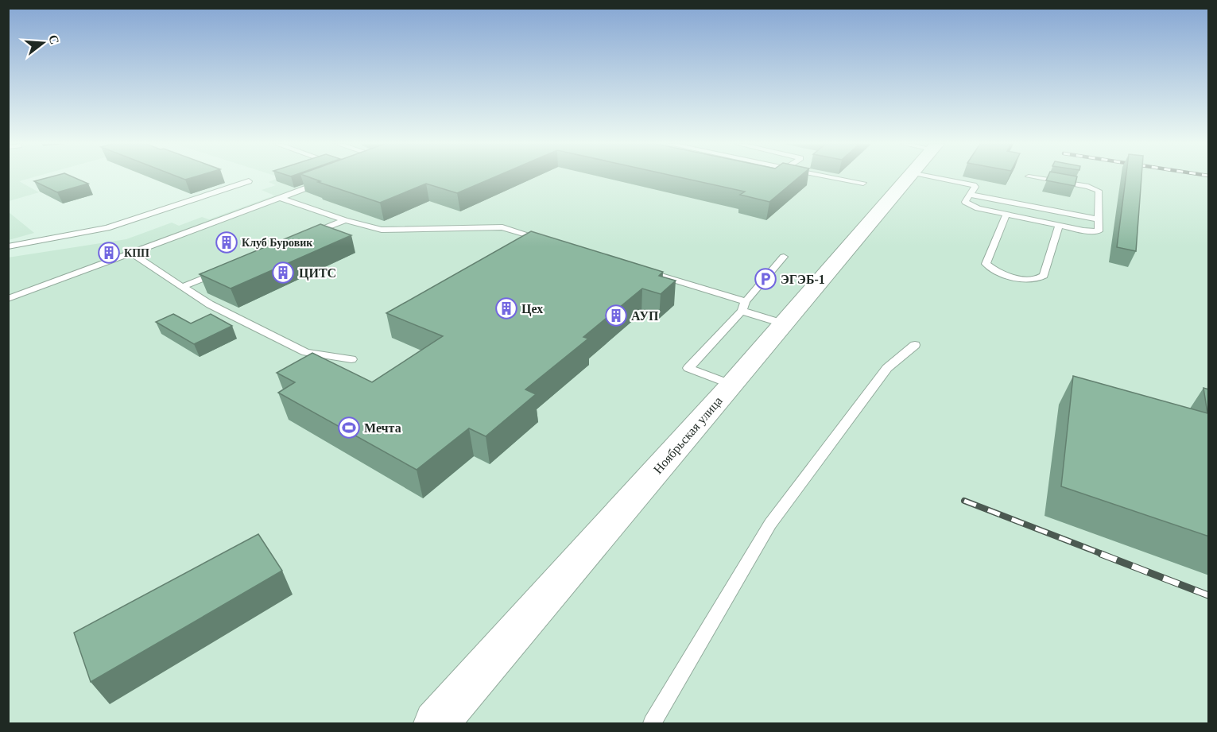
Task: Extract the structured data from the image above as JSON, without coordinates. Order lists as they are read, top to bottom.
{
  "streets": {
    "main road": ["Ноябрьская улица"]
  },
  "places": {
    "building": [
      "Клуб Буровик",
      "КПП",
      "ЦИТС",
      "Цех",
      "АУП"
    ],
    "parking": ["ЭГЭБ-1"],
    "sports": ["Мечта"]
  },
  "north": "right"
}
